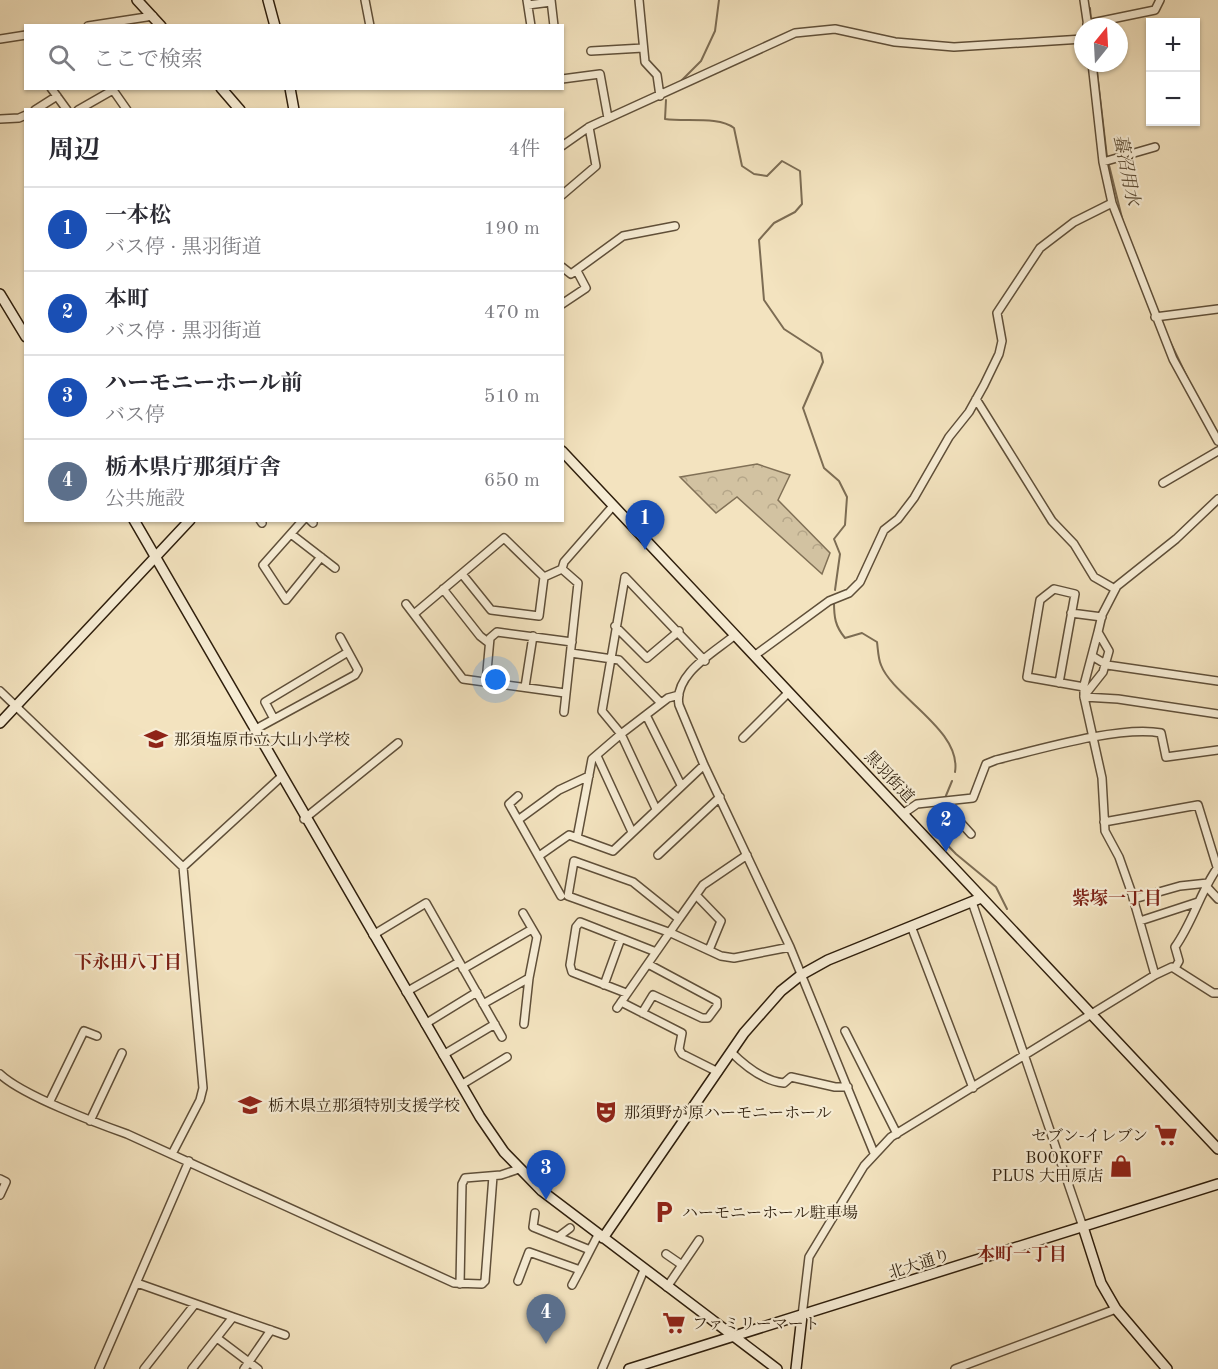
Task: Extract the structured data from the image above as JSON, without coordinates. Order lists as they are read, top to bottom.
{
  "streets": {
    "street": ["黒羽街道", "北大通り"]
  },
  "districts": ["紫塚一丁目", "下永田八丁目", "本町一丁目"],
  "water": ["蟇沼用水"],
  "places": {
    "school or university": ["那須塩原市立大山小学校", "栃木県立那須特別支援学校"],
    "theatre": ["那須野が原ハーモニーホール"],
    "supermarket": ["セブン-イレブン", "ファミリーマート"],
    "shop": ["BOOKOFF PLUS 大田原店"],
    "parking": ["ハーモニーホール駐車場"]
  },
  "north": "top",
  "page": {
    "map_buttons": ["+", "−"],
    "search": "ここで検索",
    "heading": ["周辺", "4件"],
    "list": [
      {
        "mark": "1",
        "name": "一本松",
        "note": "バス停 · 黒羽街道",
        "value": "190 m"
      },
      {
        "mark": "2",
        "name": "本町",
        "note": "バス停 · 黒羽街道",
        "value": "470 m"
      },
      {
        "mark": "3",
        "name": "ハーモニーホール前",
        "note": "バス停",
        "value": "510 m"
      },
      {
        "mark": "4",
        "name": "栃木県庁那須庁舎",
        "note": "公共施設",
        "value": "650 m"
      }
    ],
    "pins": [
      "1",
      "2",
      "3",
      "4"
    ]
  }
}
